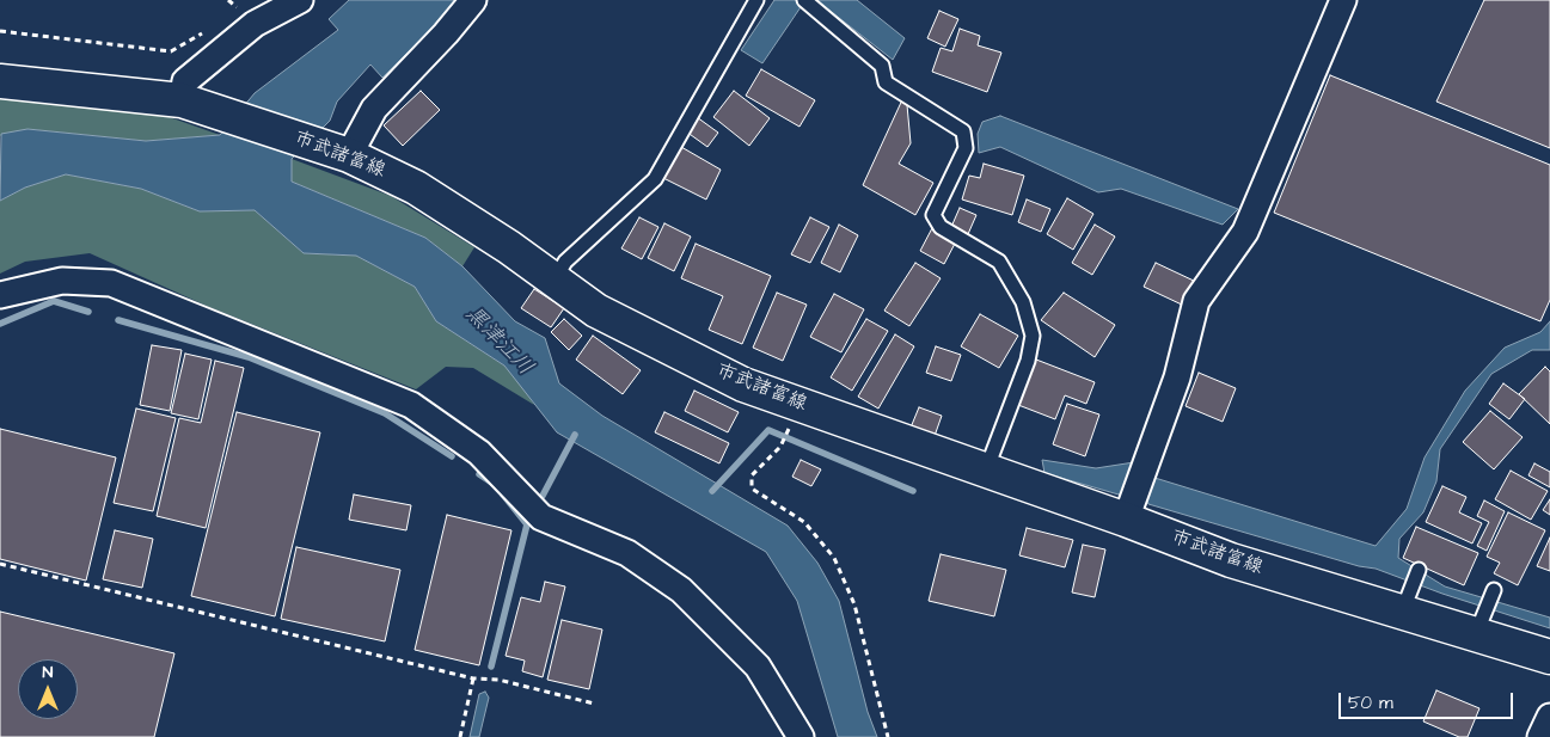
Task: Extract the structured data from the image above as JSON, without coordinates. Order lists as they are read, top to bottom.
{
  "streets": {
    "main road": ["市武諸富線"]
  },
  "water": ["黒津江川"],
  "scale_bar": "50 m",
  "north": "top"
}
